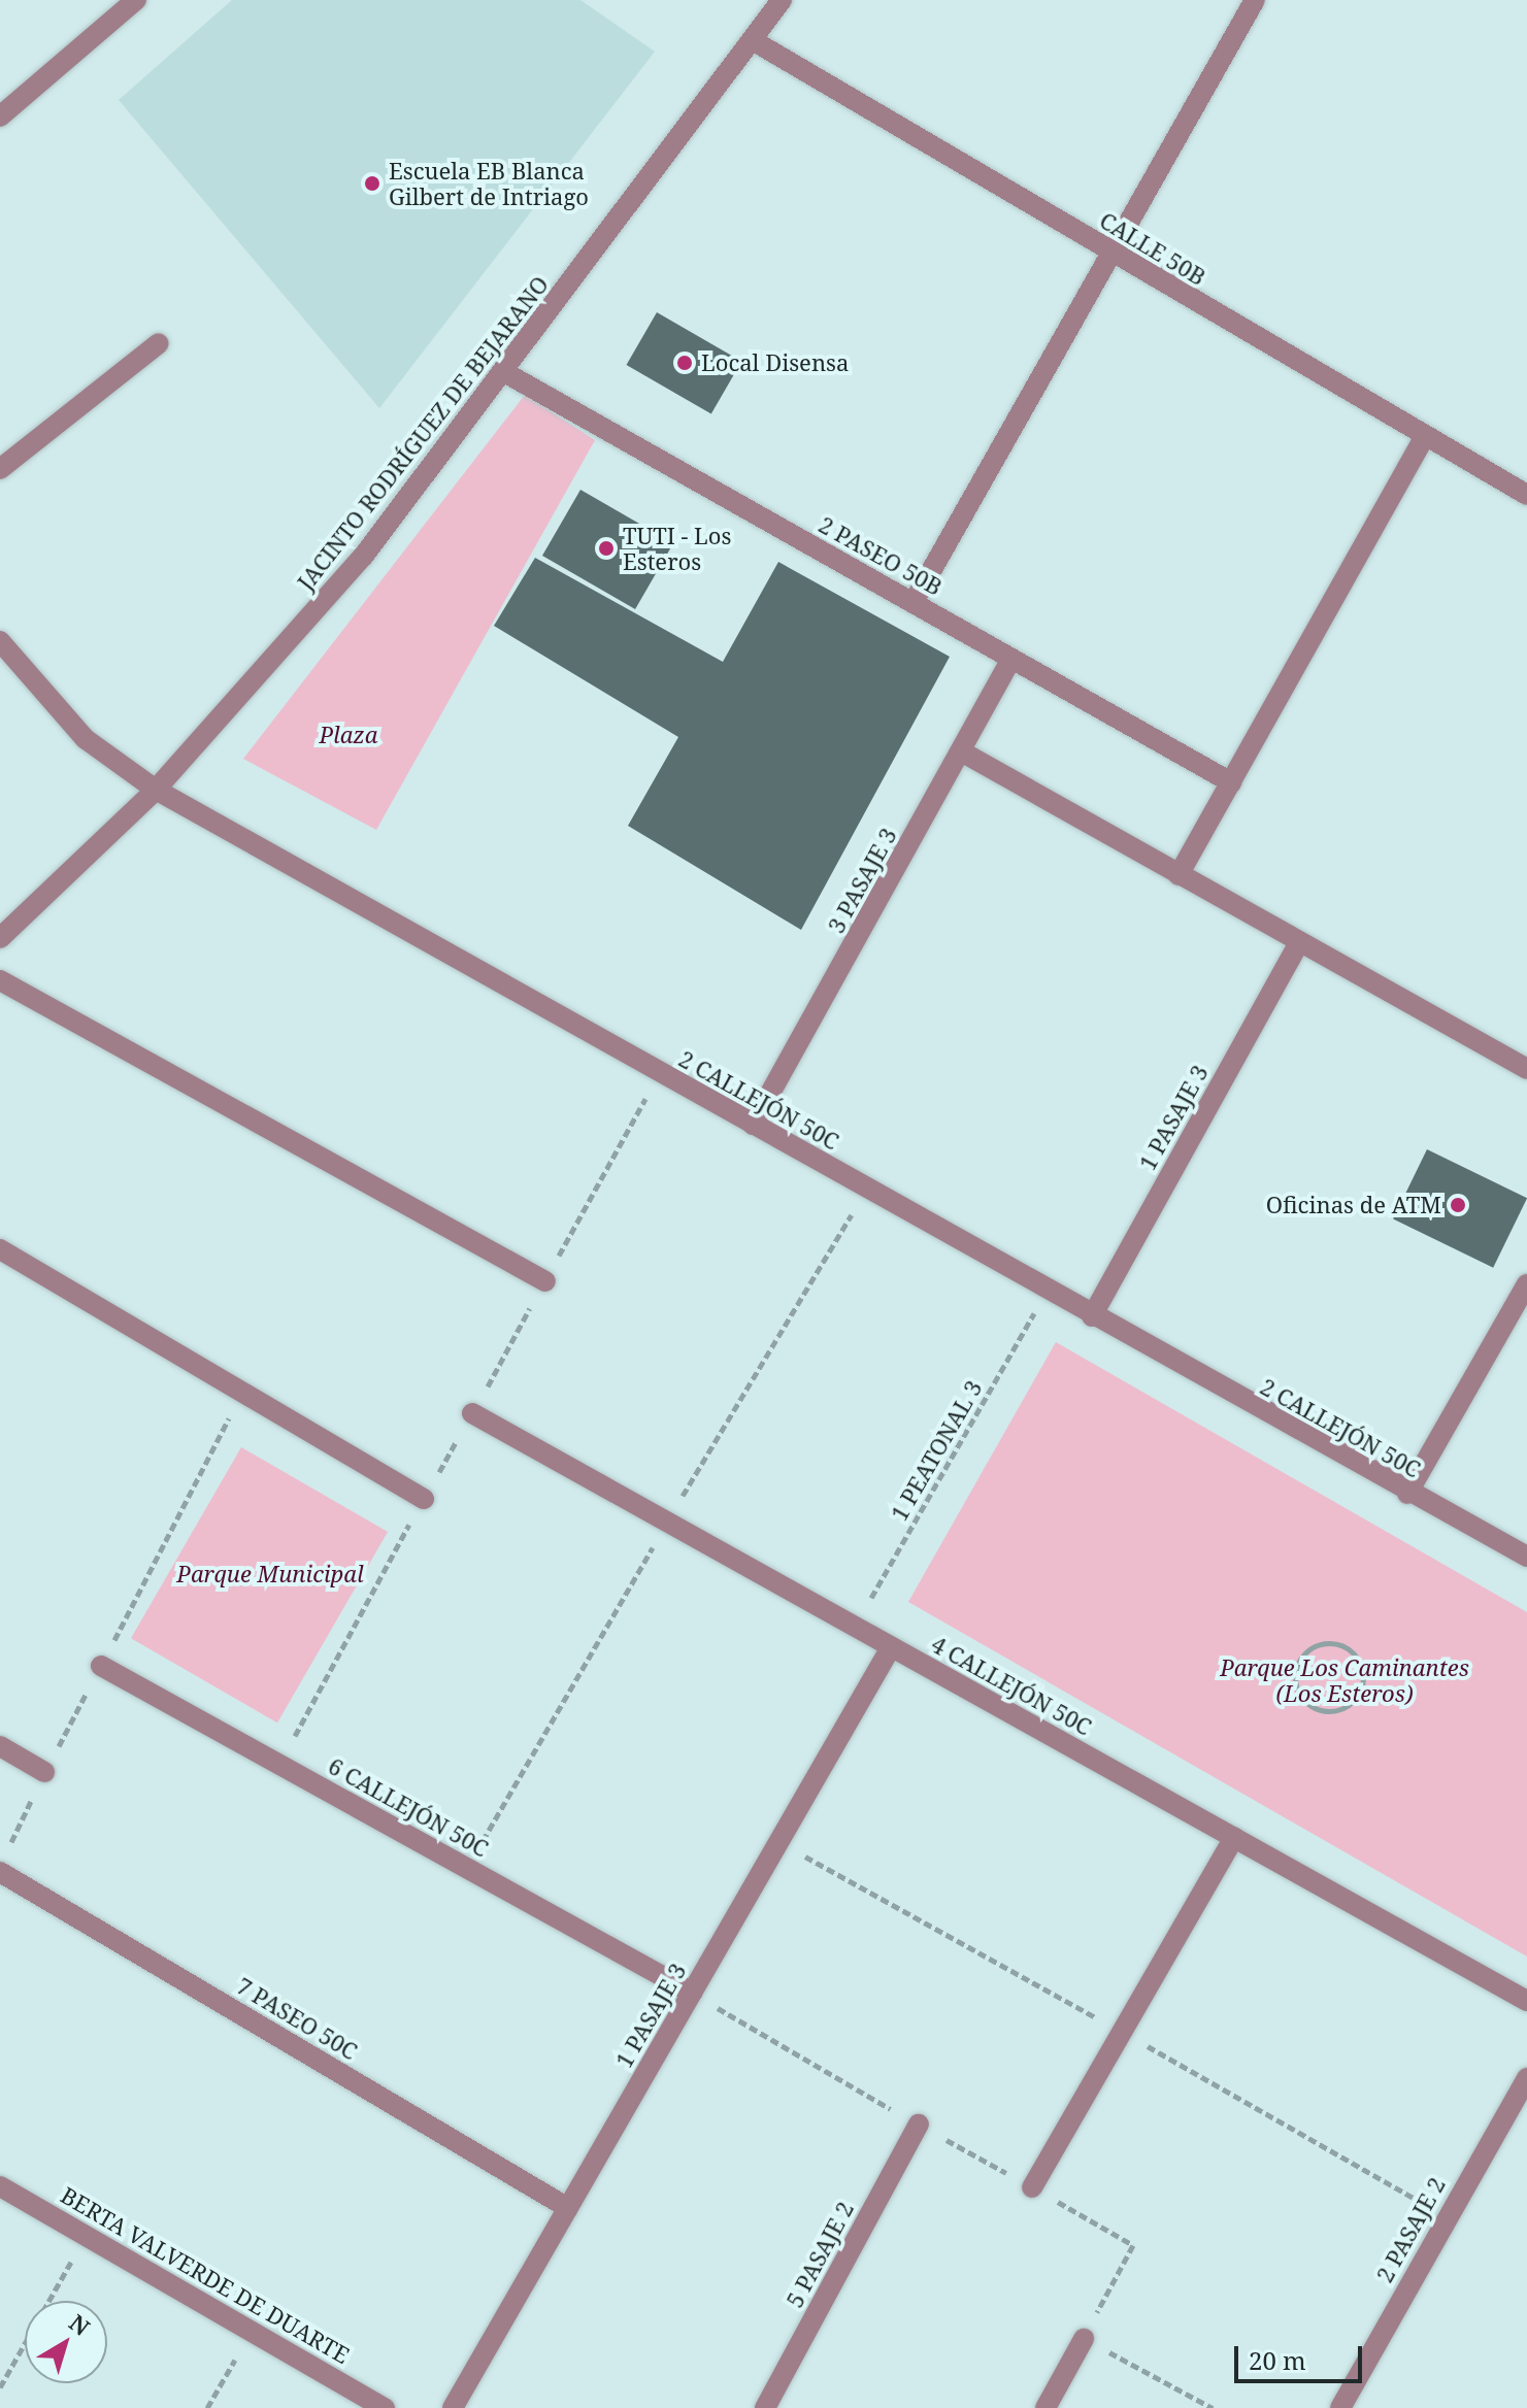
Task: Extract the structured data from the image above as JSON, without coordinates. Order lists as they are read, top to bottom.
{
  "streets": {
    "street": [
      "CALLE 50B",
      "JACINTO RODRÍGUEZ DE BEJARANO",
      "2 PASEO 50B",
      "3 PASAJE 3",
      "2 CALLEJÓN 50C",
      "1 PASAJE 3",
      "4 CALLEJÓN 50C",
      "6 CALLEJÓN 50C",
      "7 PASEO 50C",
      "2 PASAJE 2",
      "5 PASAJE 2",
      "BERTA VALVERDE DE DUARTE"
    ],
    "path": ["1 PEATONAL 3"]
  },
  "crossings": [
    ["CALLE 50B", "JACINTO RODRÍGUEZ DE BEJARANO"],
    ["JACINTO RODRÍGUEZ DE BEJARANO", "2 PASEO 50B"],
    ["JACINTO RODRÍGUEZ DE BEJARANO", "2 CALLEJÓN 50C"],
    ["2 PASEO 50B", "3 PASAJE 3"],
    ["3 PASAJE 3", "2 CALLEJÓN 50C"],
    ["2 CALLEJÓN 50C", "1 PASAJE 3"],
    ["2 CALLEJÓN 50C", "1 PEATONAL 3"],
    ["1 PASAJE 3", "4 CALLEJÓN 50C"],
    ["1 PASAJE 3", "6 CALLEJÓN 50C"],
    ["1 PASAJE 3", "7 PASEO 50C"],
    ["1 PEATONAL 3", "4 CALLEJÓN 50C"]
  ],
  "parks": ["Plaza", "Parque Municipal", "Parque Los Caminantes (Los Esteros)"],
  "places": [
    "Escuela EB Blanca Gilbert de Intriago",
    "Local Disensa",
    "TUTI - Los Esteros",
    "Oficinas de ATM"
  ],
  "scale_bar": "20 m",
  "north": "top right"
}
